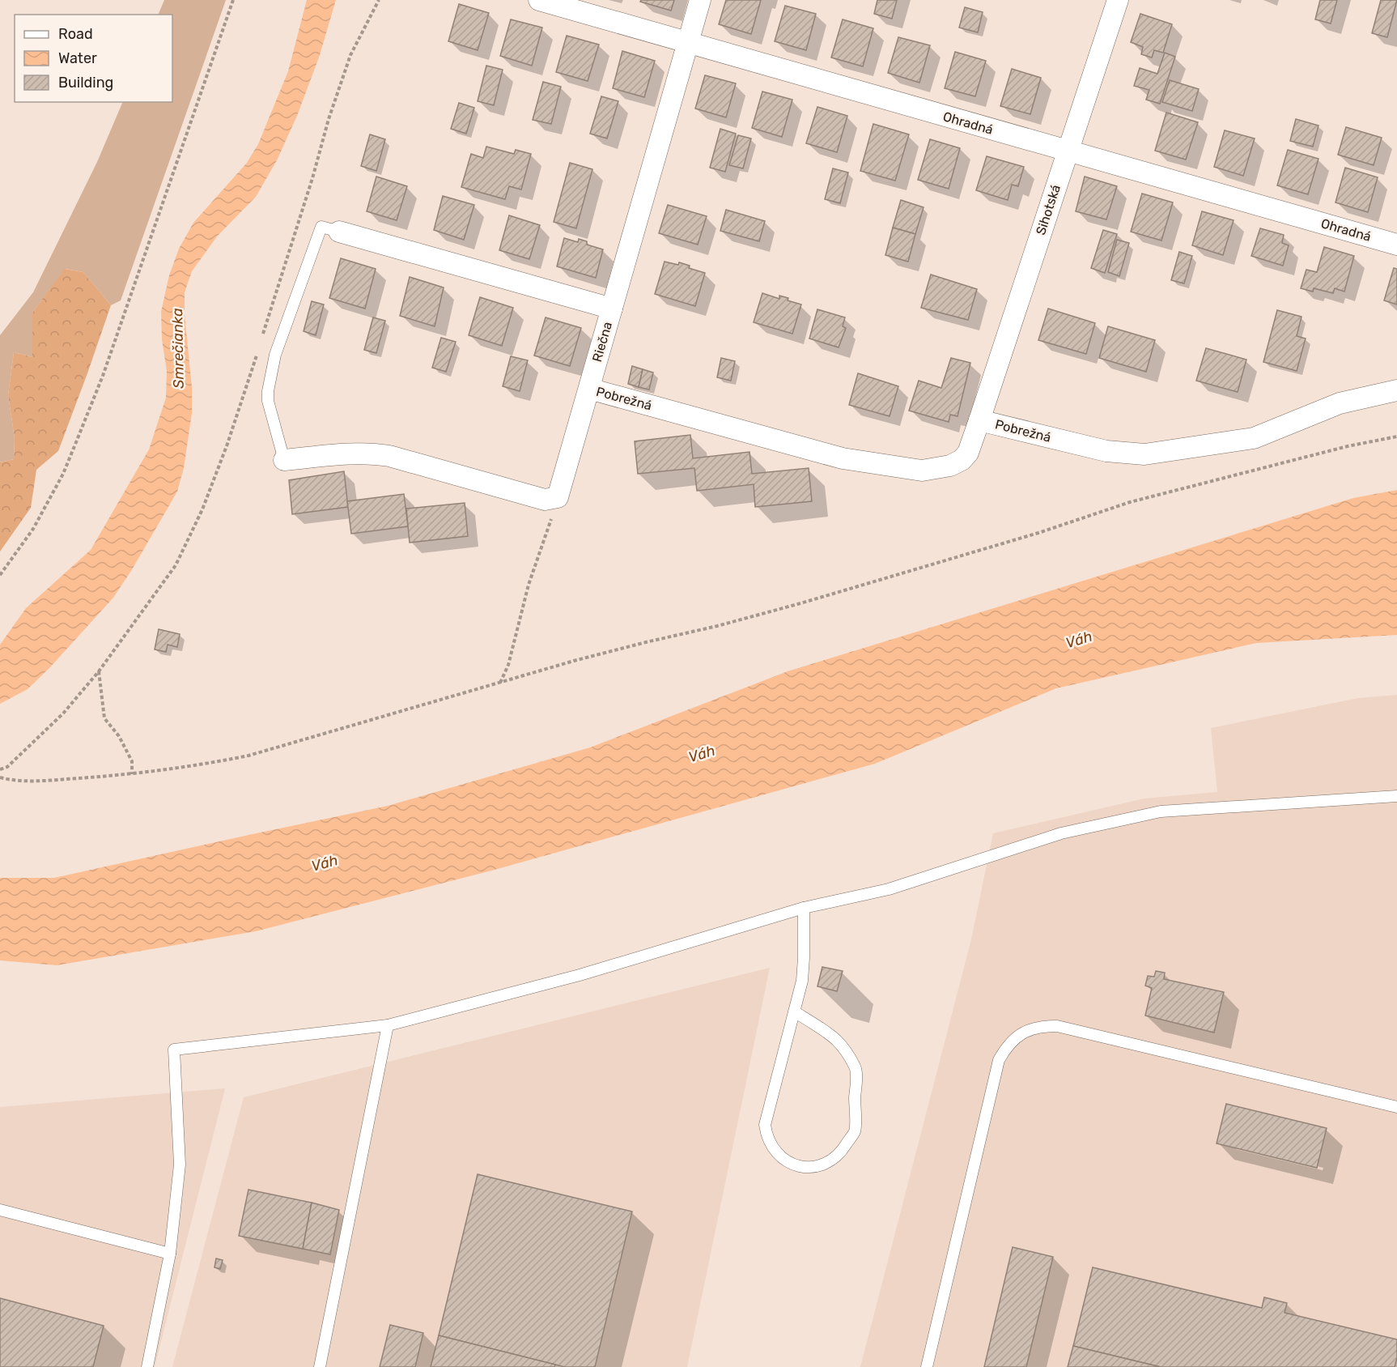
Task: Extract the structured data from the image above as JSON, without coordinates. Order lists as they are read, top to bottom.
{
  "streets": {
    "street": [
      "Ohradná",
      "Sihotská",
      "Riečna",
      "Pobrežná"
    ]
  },
  "crossings": [
    ["Ohradná", "Sihotská"],
    ["Ohradná", "Riečna"],
    ["Sihotská", "Pobrežná"],
    ["Riečna", "Pobrežná"]
  ],
  "water": ["Smrečianka", "Váh"],
  "legend": ["Road", "Water", "Building"]
}
